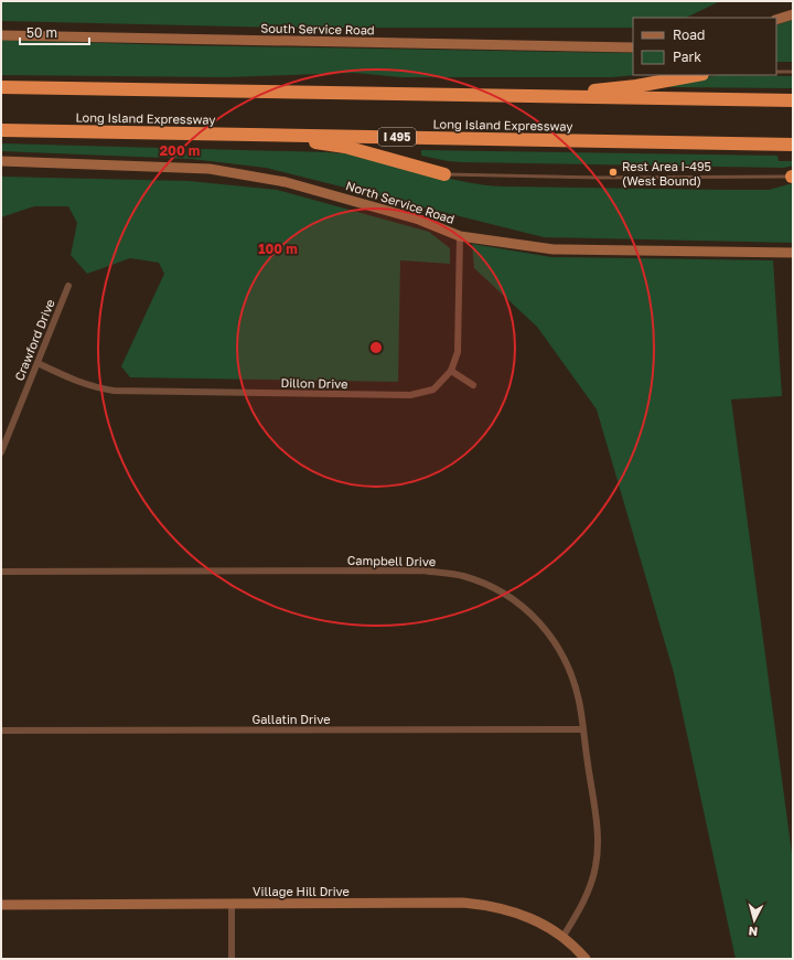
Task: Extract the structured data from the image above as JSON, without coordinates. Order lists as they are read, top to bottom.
{
  "streets": {
    "highway": ["Long Island Expressway", "I 495"],
    "main road": ["South Service Road", "North Service Road", "Village Hill Drive"],
    "street": [
      "Crawford Drive",
      "Dillon Drive",
      "Campbell Drive",
      "Gallatin Drive"
    ]
  },
  "crossings": [
    ["North Service Road", "Dillon Drive"],
    ["Crawford Drive", "Dillon Drive"],
    ["Campbell Drive", "Gallatin Drive"],
    ["Campbell Drive", "Village Hill Drive"]
  ],
  "places": ["Rest Area I-495 (West Bound)"],
  "legend": ["Road", "Park"],
  "scale_bar": "50 m",
  "north": "bottom",
  "rings": ["200 m", "100 m"]
}
